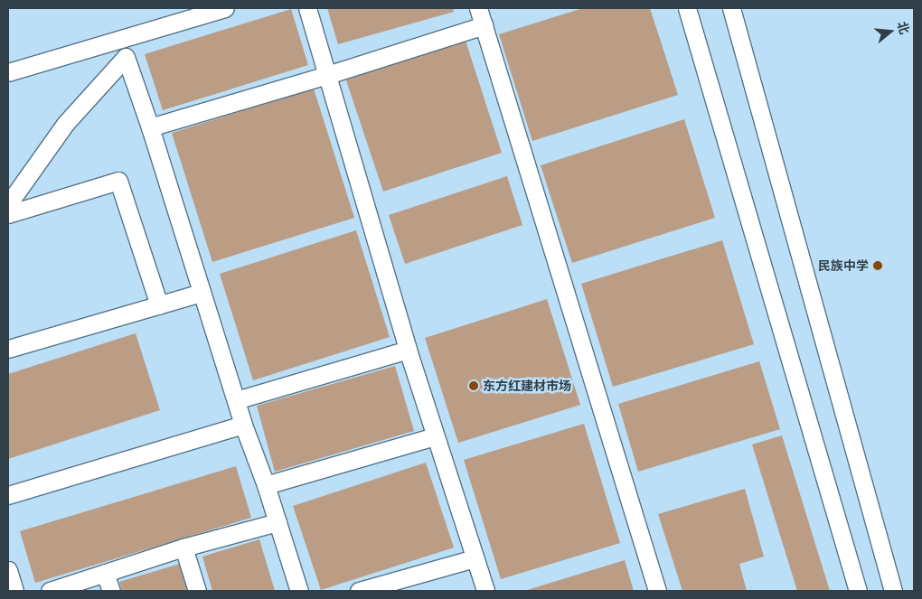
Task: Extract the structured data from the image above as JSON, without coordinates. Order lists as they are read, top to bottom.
{
  "places": ["民族中学", "东方红建材市场"],
  "north": "right"
}
